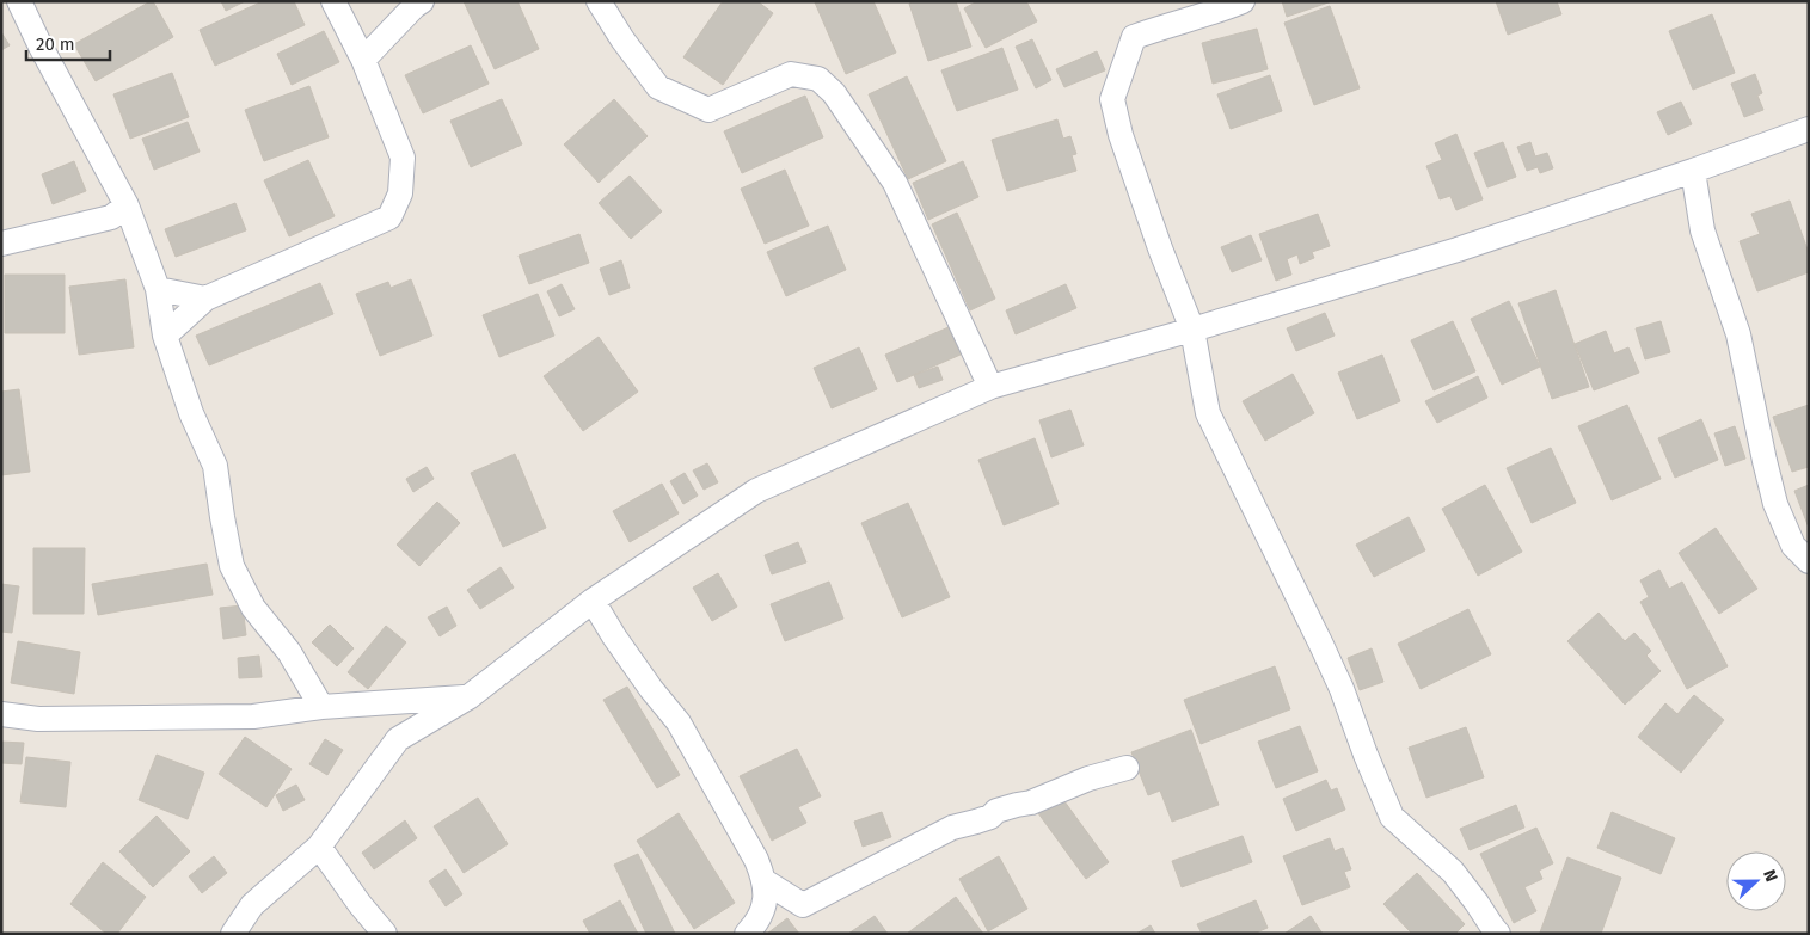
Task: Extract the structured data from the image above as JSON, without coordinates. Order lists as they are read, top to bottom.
{
  "scale_bar": "20 m",
  "north": "right"
}
